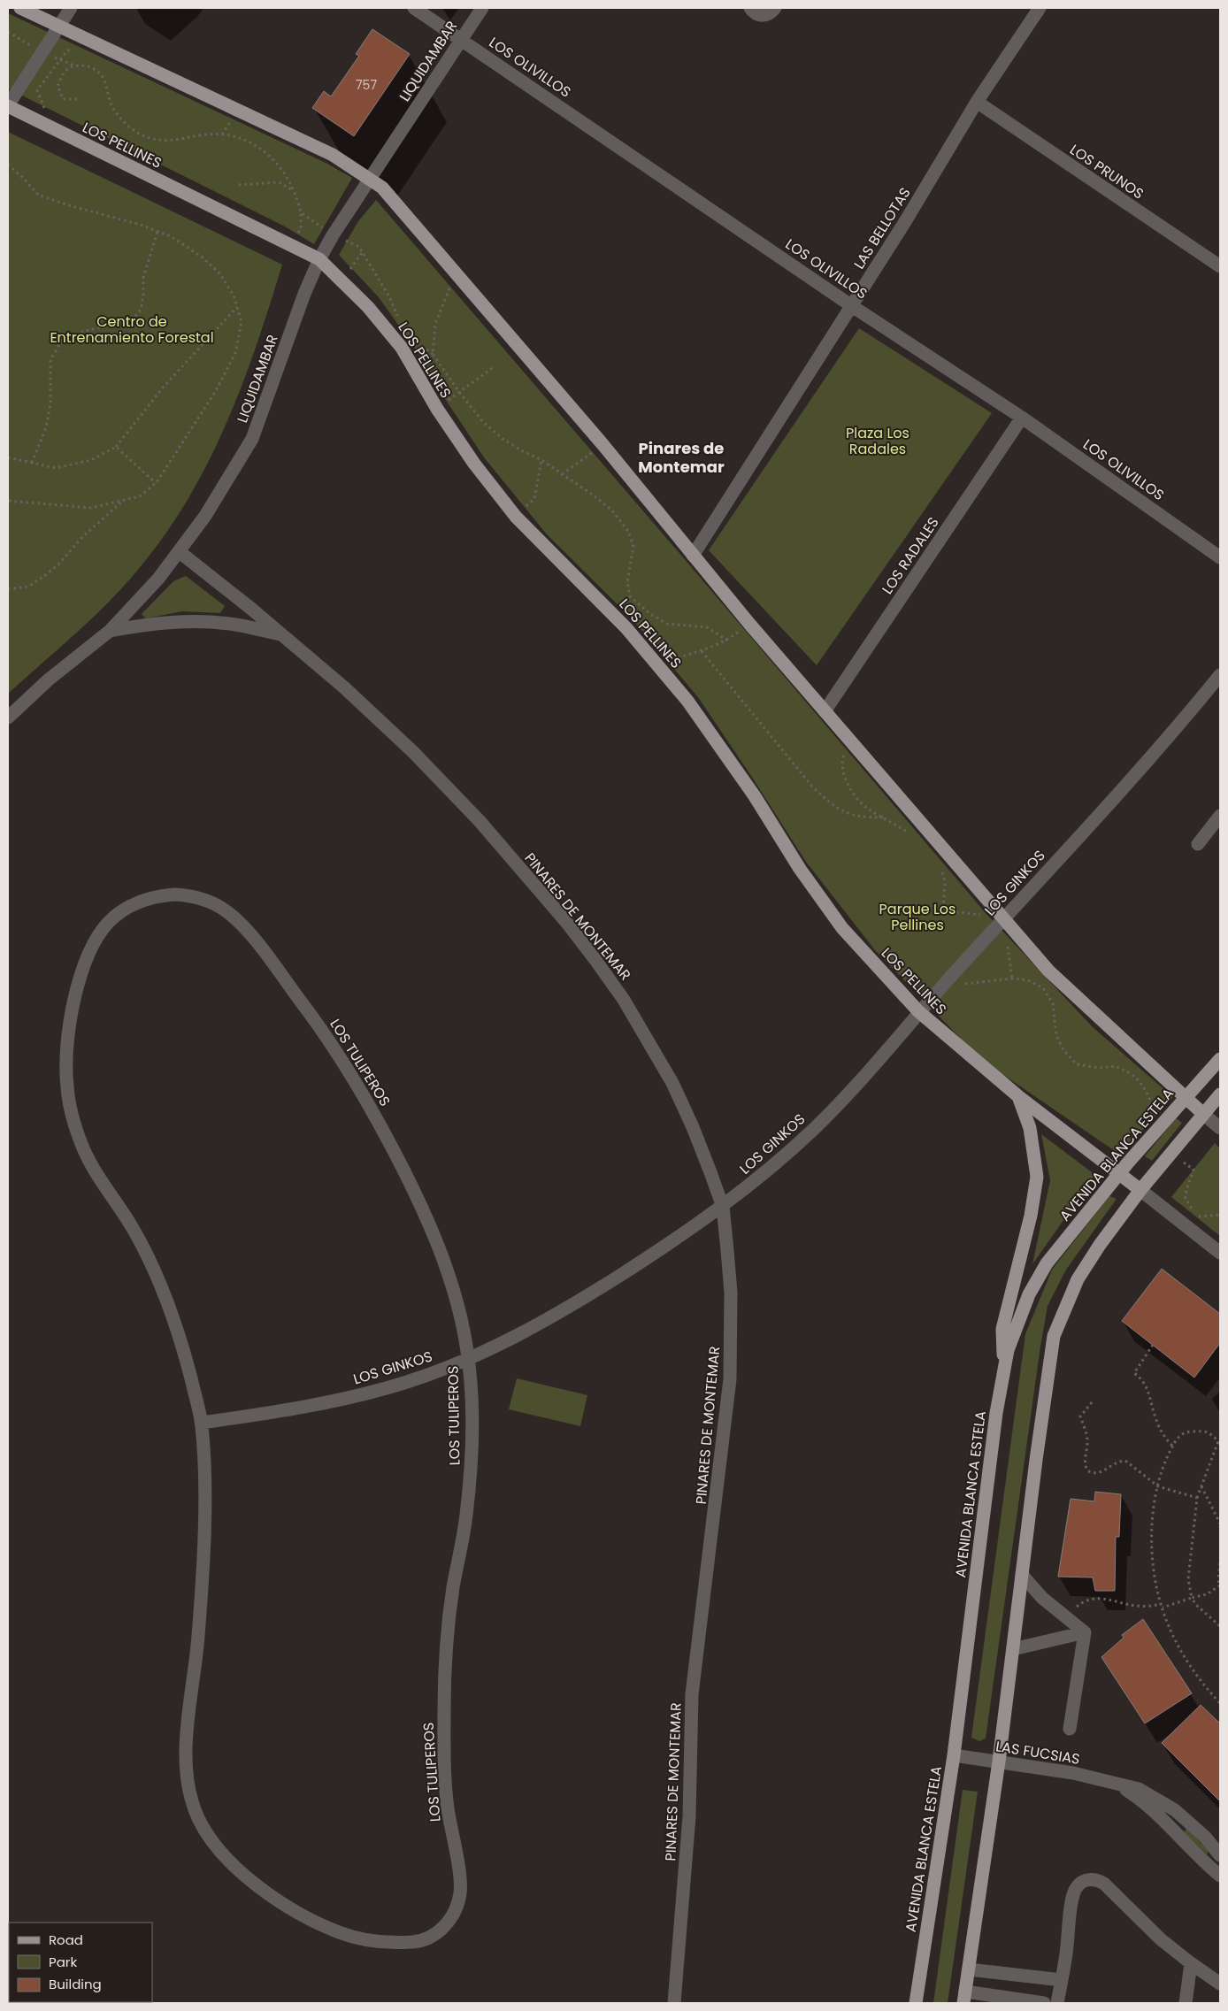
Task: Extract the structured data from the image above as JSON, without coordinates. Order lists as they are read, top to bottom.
{
  "streets": {
    "main road": ["LOS PELLINES", "AVENIDA BLANCA ESTELA"],
    "street": [
      "LIQUIDAMBAR",
      "LOS OLIVILLOS",
      "LOS PRUNOS",
      "LAS BELLOTAS",
      "LOS RADALES",
      "LOS GINKOS",
      "PINARES DE MONTEMAR",
      "LOS TULIPEROS",
      "LAS FUCSIAS"
    ]
  },
  "crossings": [
    ["LIQUIDAMBAR", "LOS OLIVILLOS"],
    ["LIQUIDAMBAR", "LOS PELLINES"],
    ["LIQUIDAMBAR", "PINARES DE MONTEMAR"],
    ["LOS OLIVILLOS", "LAS BELLOTAS"],
    ["LOS OLIVILLOS", "LOS RADALES"],
    ["LOS PELLINES", "LOS GINKOS"],
    ["LOS PELLINES", "AVENIDA BLANCA ESTELA"],
    ["LOS PRUNOS", "LAS BELLOTAS"],
    ["LOS GINKOS", "PINARES DE MONTEMAR"],
    ["LOS GINKOS", "LOS TULIPEROS"],
    ["AVENIDA BLANCA ESTELA", "LAS FUCSIAS"]
  ],
  "districts": ["Pinares de Montemar"],
  "parks": ["Centro de Entrenamiento Forestal", "Plaza Los Radales", "Parque Los Pellines"],
  "house_numbers": ["757"],
  "legend": ["Road", "Park", "Building"]
}
